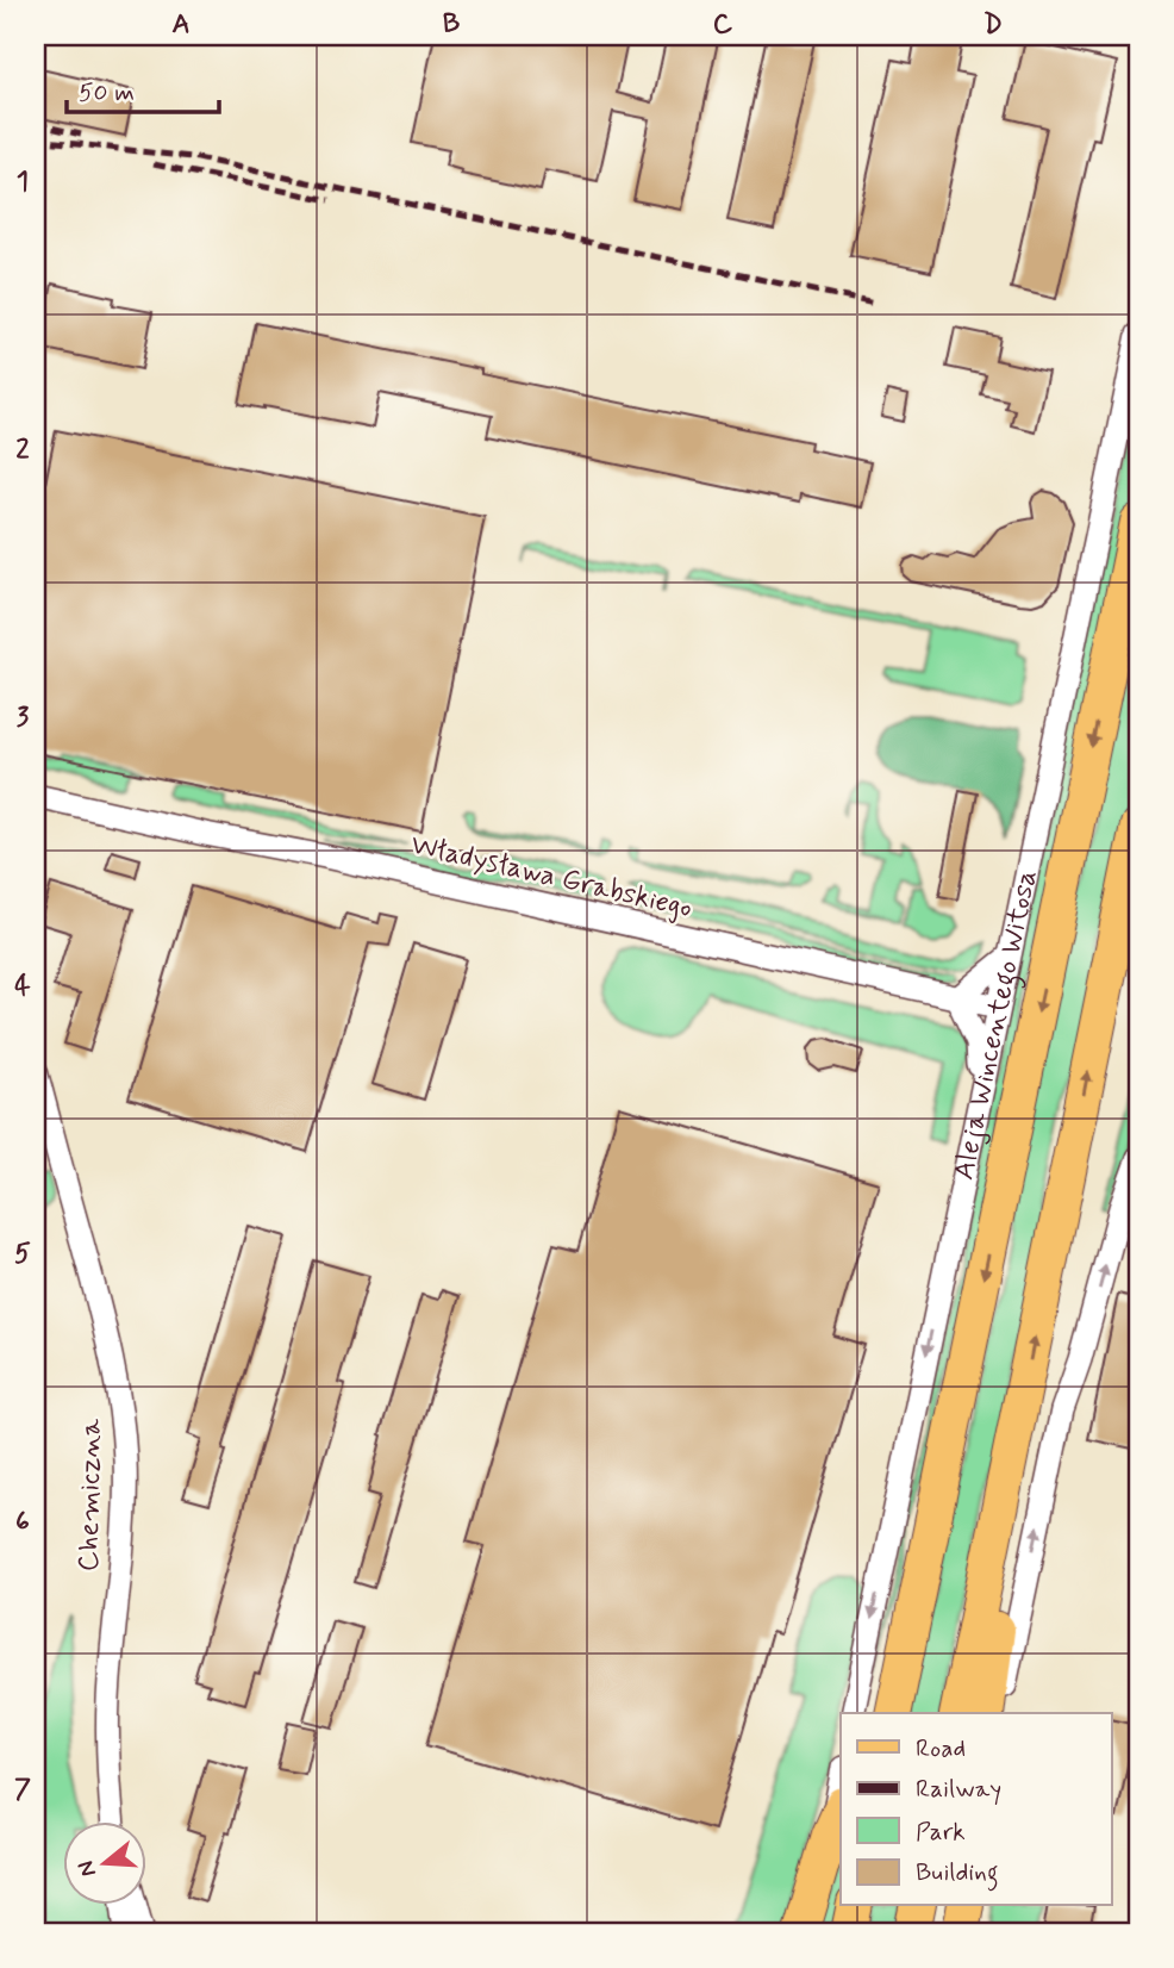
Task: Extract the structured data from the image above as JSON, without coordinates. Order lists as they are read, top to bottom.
{
  "streets": {
    "main road": ["Aleja Wincentego Witosa"],
    "street": ["Władysława Grabskiego", "Chemiczna"]
  },
  "crossings": [
    ["Władysława Grabskiego", "Aleja Wincentego Witosa"]
  ],
  "legend": [
    "Road",
    "Railway",
    "Park",
    "Building"
  ],
  "scale_bar": "50 m",
  "north": "left",
  "grid": {
    "columns": [
      "A",
      "B",
      "C",
      "D"
    ],
    "rows": [
      "1",
      "2",
      "3",
      "4",
      "5",
      "6",
      "7"
    ]
  }
}
